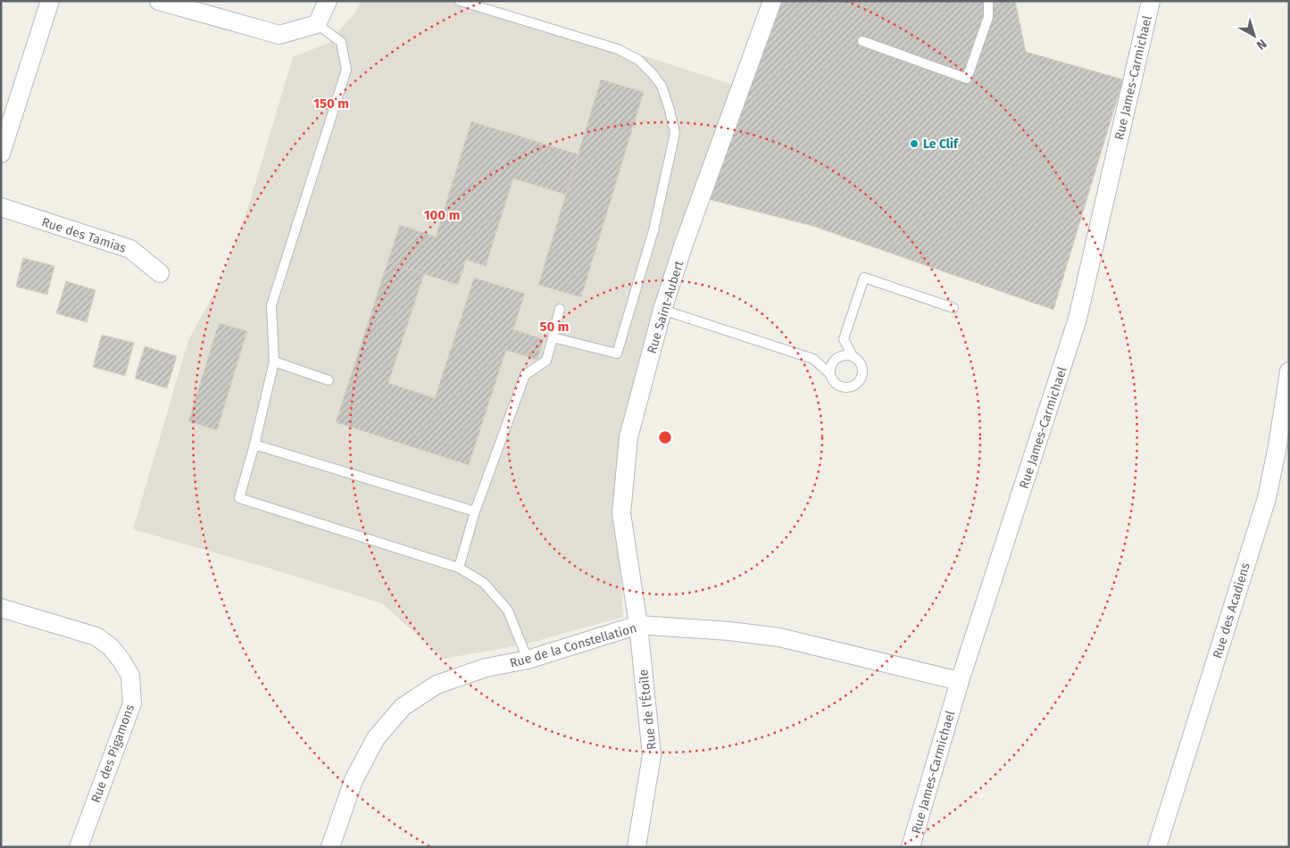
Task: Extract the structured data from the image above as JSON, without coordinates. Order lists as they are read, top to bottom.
{
  "streets": {
    "street": [
      "Rue James-Carmichael",
      "Rue des Tamias",
      "Rue Saint-Aubert",
      "Rue des Acadiens",
      "Rue de la Constellation",
      "Rue de l'Étoile",
      "Rue des Pigamons"
    ]
  },
  "crossings": [
    ["Rue James-Carmichael", "Rue de la Constellation"],
    ["Rue Saint-Aubert", "Rue de la Constellation"],
    ["Rue Saint-Aubert", "Rue de l'Étoile"],
    ["Rue de la Constellation", "Rue de l'Étoile"]
  ],
  "places": ["Le Clif"],
  "north": "bottom right",
  "rings": ["150 m", "100 m", "50 m"]
}
